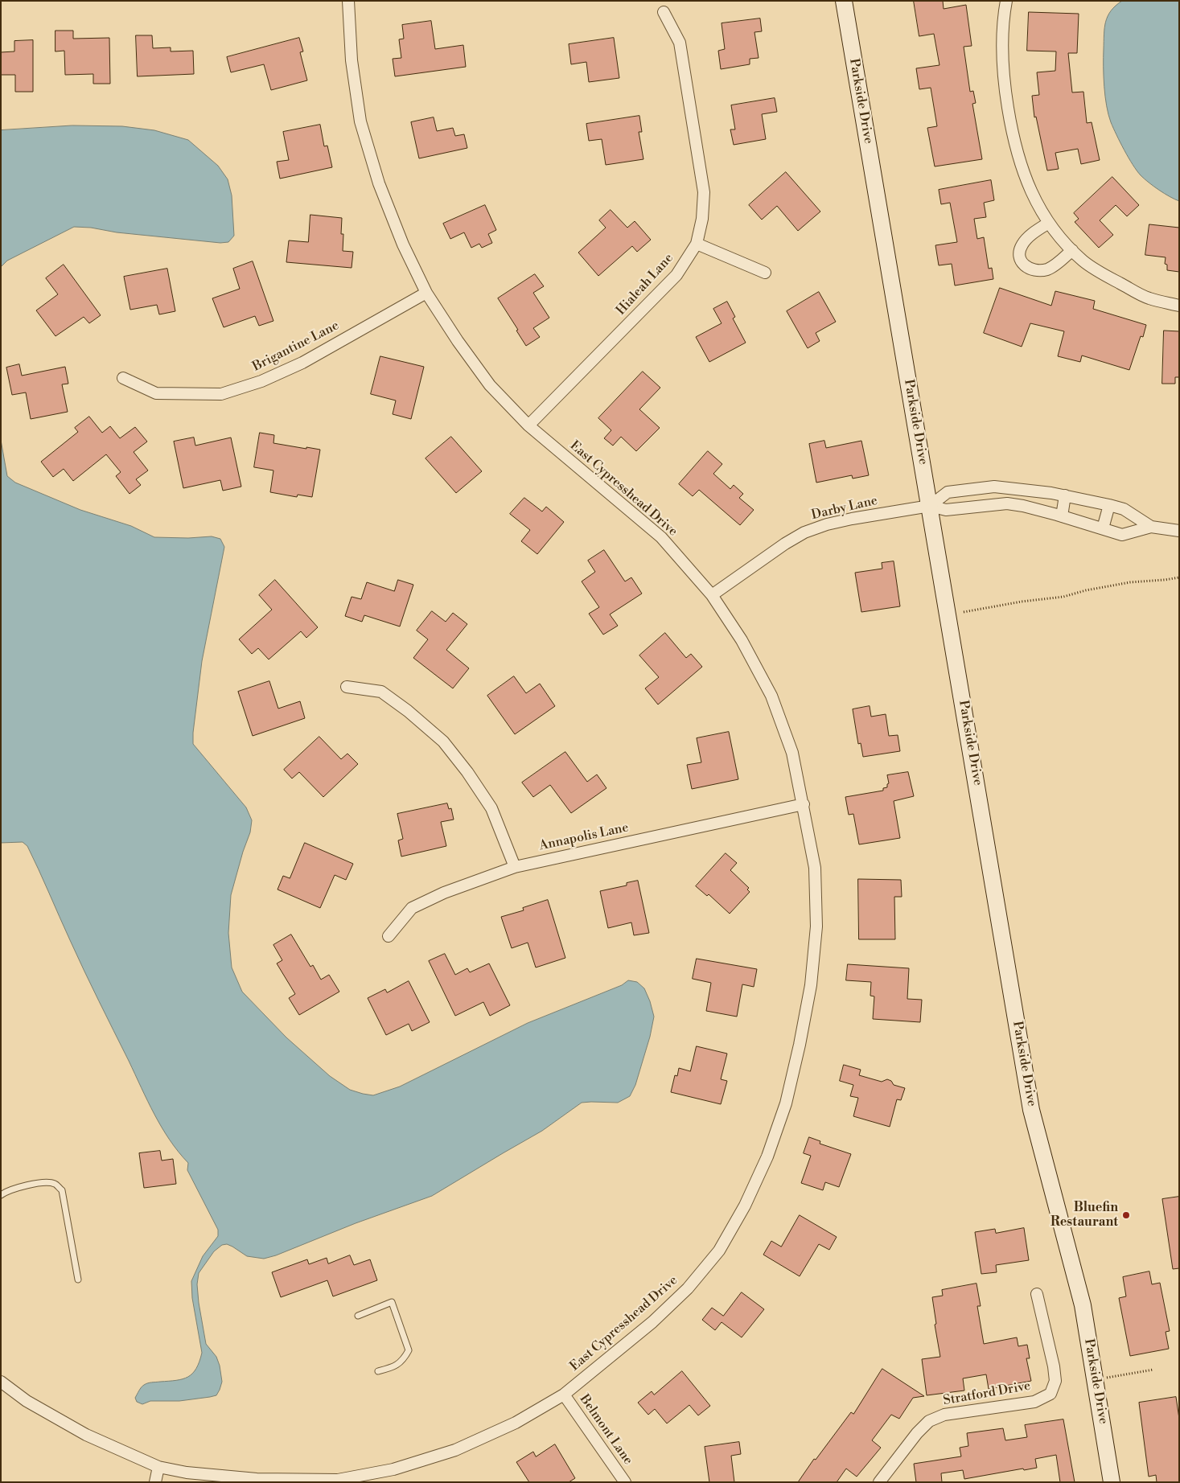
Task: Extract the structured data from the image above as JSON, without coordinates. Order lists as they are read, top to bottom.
{
  "streets": {
    "street": [
      "Parkside Drive",
      "Hialeah Lane",
      "Brigantine Lane",
      "East Cypresshead Drive",
      "Darby Lane",
      "Annapolis Lane",
      "Stratford Drive",
      "Belmont Lane"
    ]
  },
  "crossings": [
    ["Parkside Drive", "Darby Lane"],
    ["Hialeah Lane", "East Cypresshead Drive"],
    ["Brigantine Lane", "East Cypresshead Drive"],
    ["East Cypresshead Drive", "Darby Lane"],
    ["East Cypresshead Drive", "Annapolis Lane"],
    ["East Cypresshead Drive", "Belmont Lane"]
  ],
  "places": ["Bluefin Restaurant"]
}
